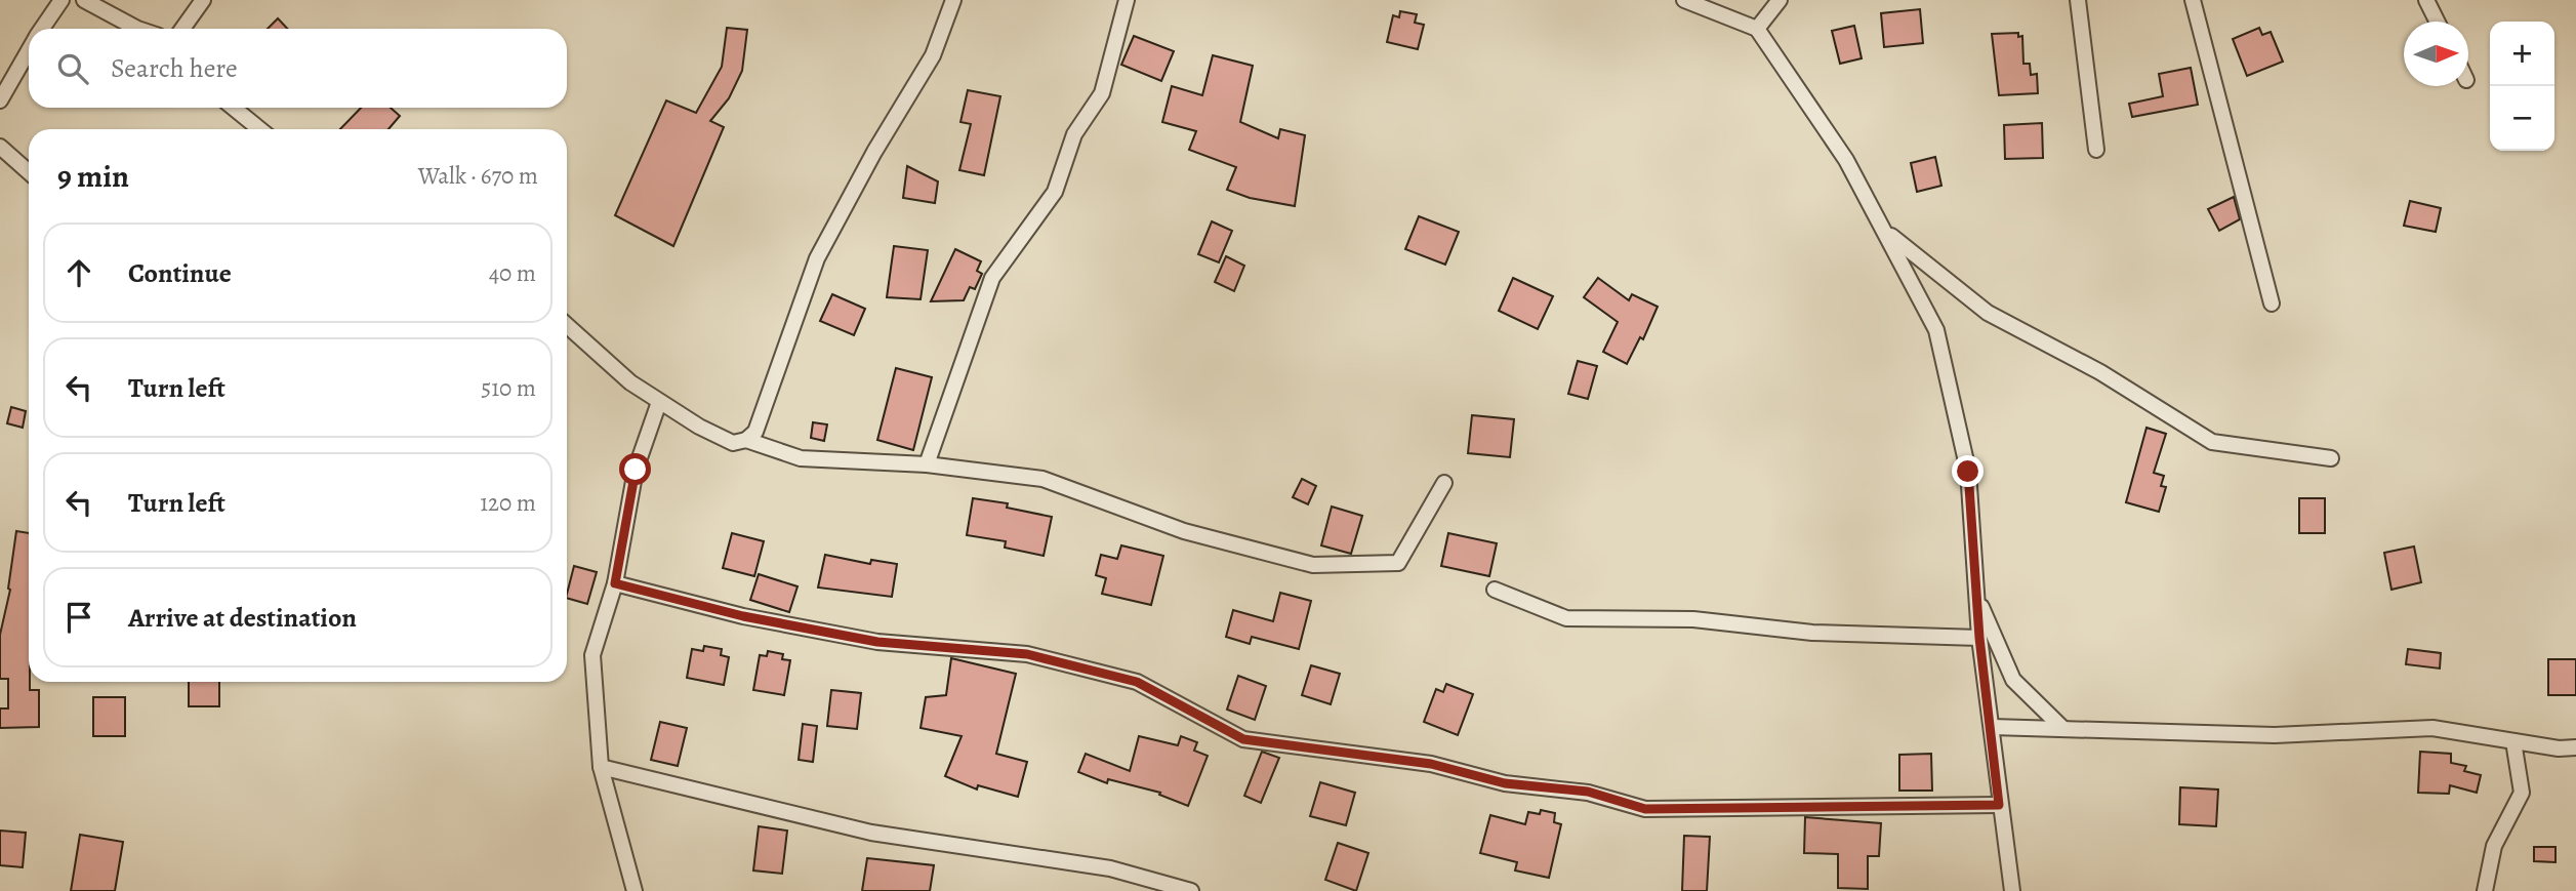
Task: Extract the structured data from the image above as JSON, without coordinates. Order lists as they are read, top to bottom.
{
  "north": "right",
  "page": {
    "map_buttons": ["+", "−"],
    "search": "Search here",
    "heading": ["9 min", "Walk · 670 m"],
    "list": [
      ["Continue", "40 m"],
      ["Turn left", "510 m"],
      ["Turn left", "120 m"],
      "Arrive at destination"
    ]
  }
}
